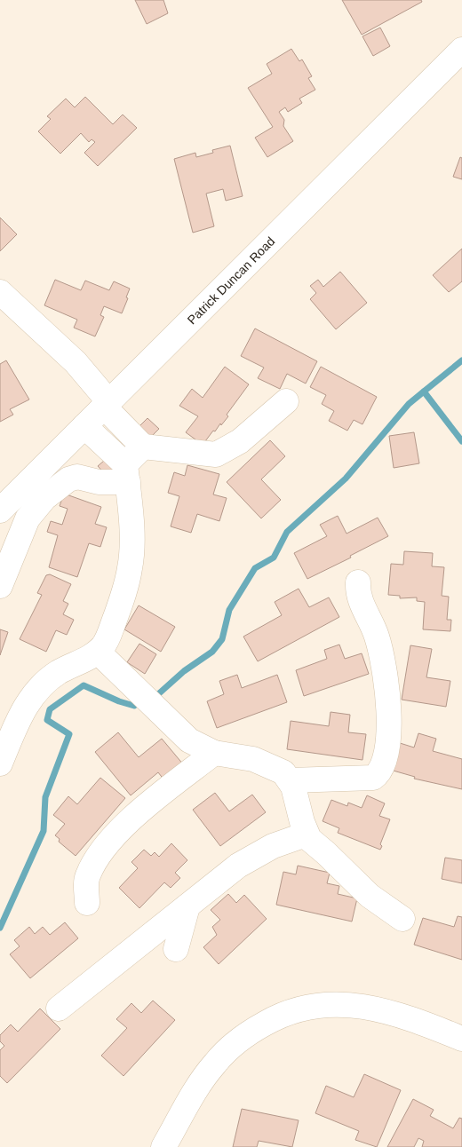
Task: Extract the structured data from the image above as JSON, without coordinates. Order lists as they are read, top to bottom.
{
  "streets": {
    "street": ["Patrick Duncan Road"]
  }
}
